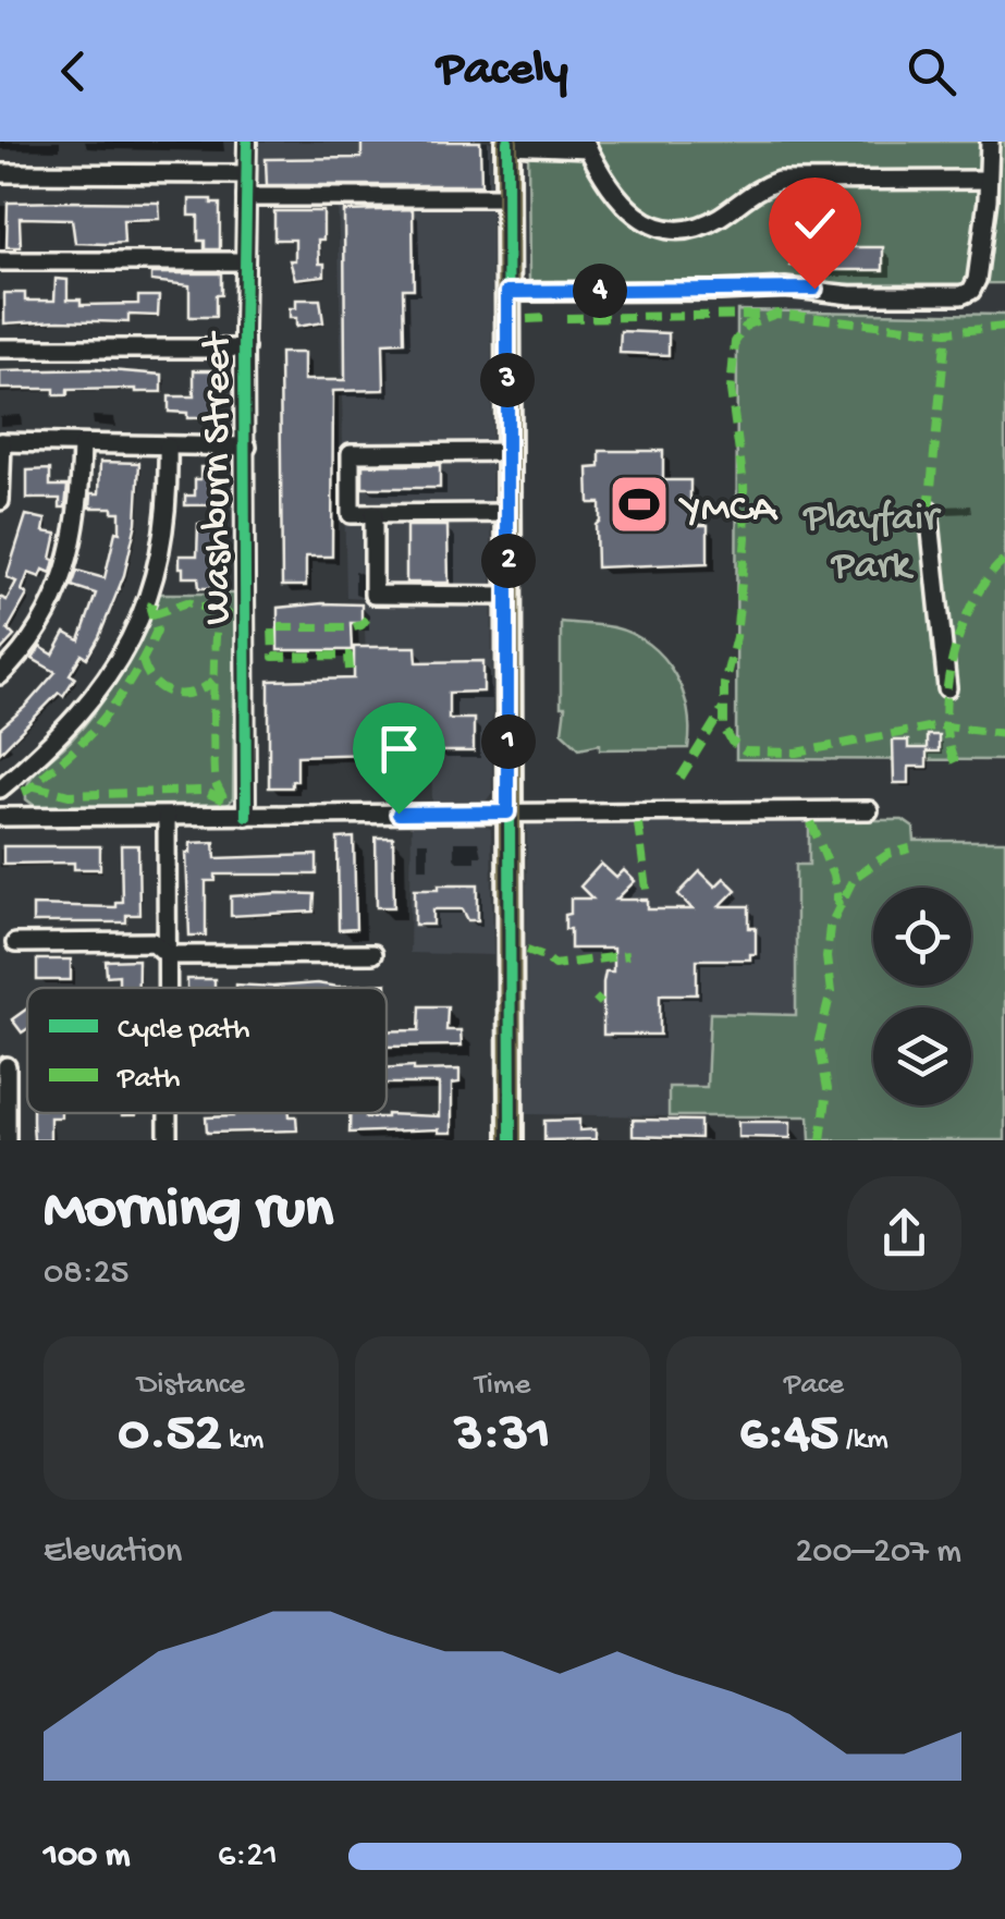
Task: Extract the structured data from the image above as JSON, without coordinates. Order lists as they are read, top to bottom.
{
  "streets": {
    "street": ["Washburn Street"]
  },
  "parks": ["Playfair Park"],
  "places": {
    "sports": ["YMCA"]
  },
  "legend": ["Cycle path", "Path"],
  "page": {
    "header": "Pacely",
    "pins": [
      "4",
      "3",
      "2",
      "1"
    ],
    "heading": ["Morning run", "08:25"],
    "stats": [
      ["Distance", "0.52 km"],
      ["Time", "3:31"],
      ["Pace", "6:45 /km"]
    ],
    "chart": ["Elevation", "200–207 m"],
    "list": [
      {
        "name": "100 m",
        "note": "6:21"
      }
    ]
  }
}
